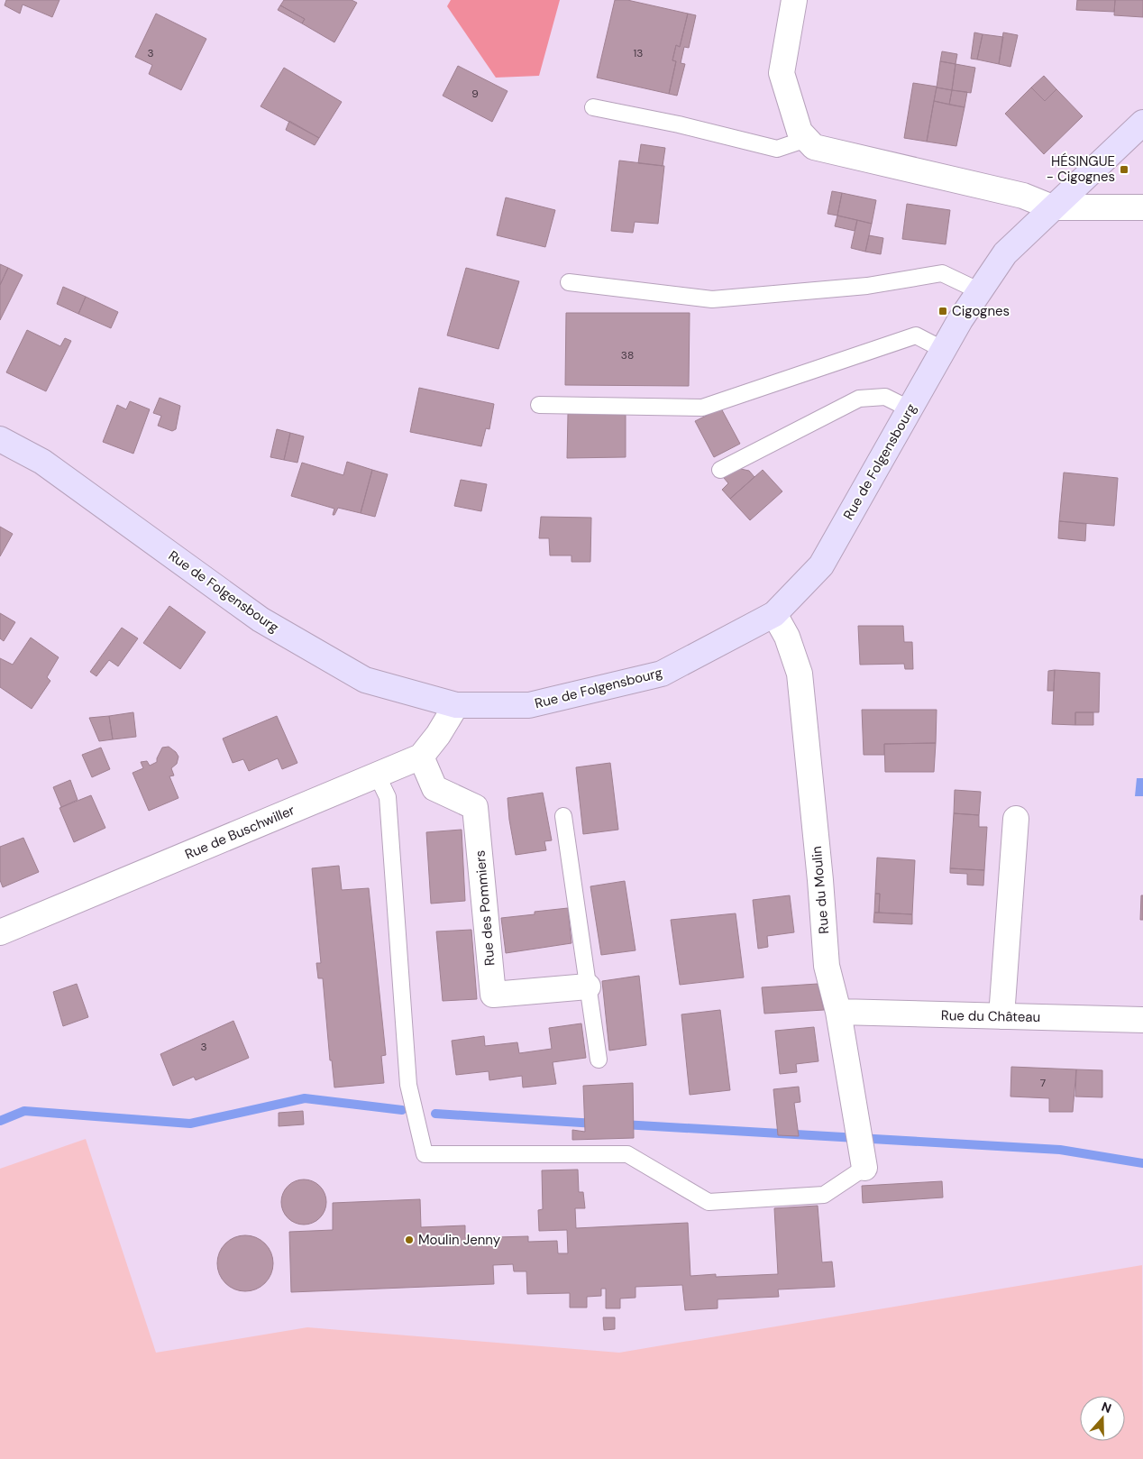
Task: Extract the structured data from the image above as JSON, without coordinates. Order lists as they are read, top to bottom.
{
  "streets": {
    "main road": ["Rue de Folgensbourg"],
    "street": [
      "Rue de Buschwiller",
      "Rue du Moulin",
      "Rue des Pommiers",
      "Rue du Château"
    ]
  },
  "crossings": [
    ["Rue de Folgensbourg", "Rue de Buschwiller"],
    ["Rue de Folgensbourg", "Rue du Moulin"],
    ["Rue de Buschwiller", "Rue des Pommiers"],
    ["Rue du Moulin", "Rue du Château"]
  ],
  "places": {
    "transit": ["HÉSINGUE - Cigognes", "Cigognes"],
    "other": ["Moulin Jenny"]
  },
  "house_numbers": [
    "3",
    "13",
    "9",
    "38",
    "3",
    "7"
  ],
  "north": "top"
}
